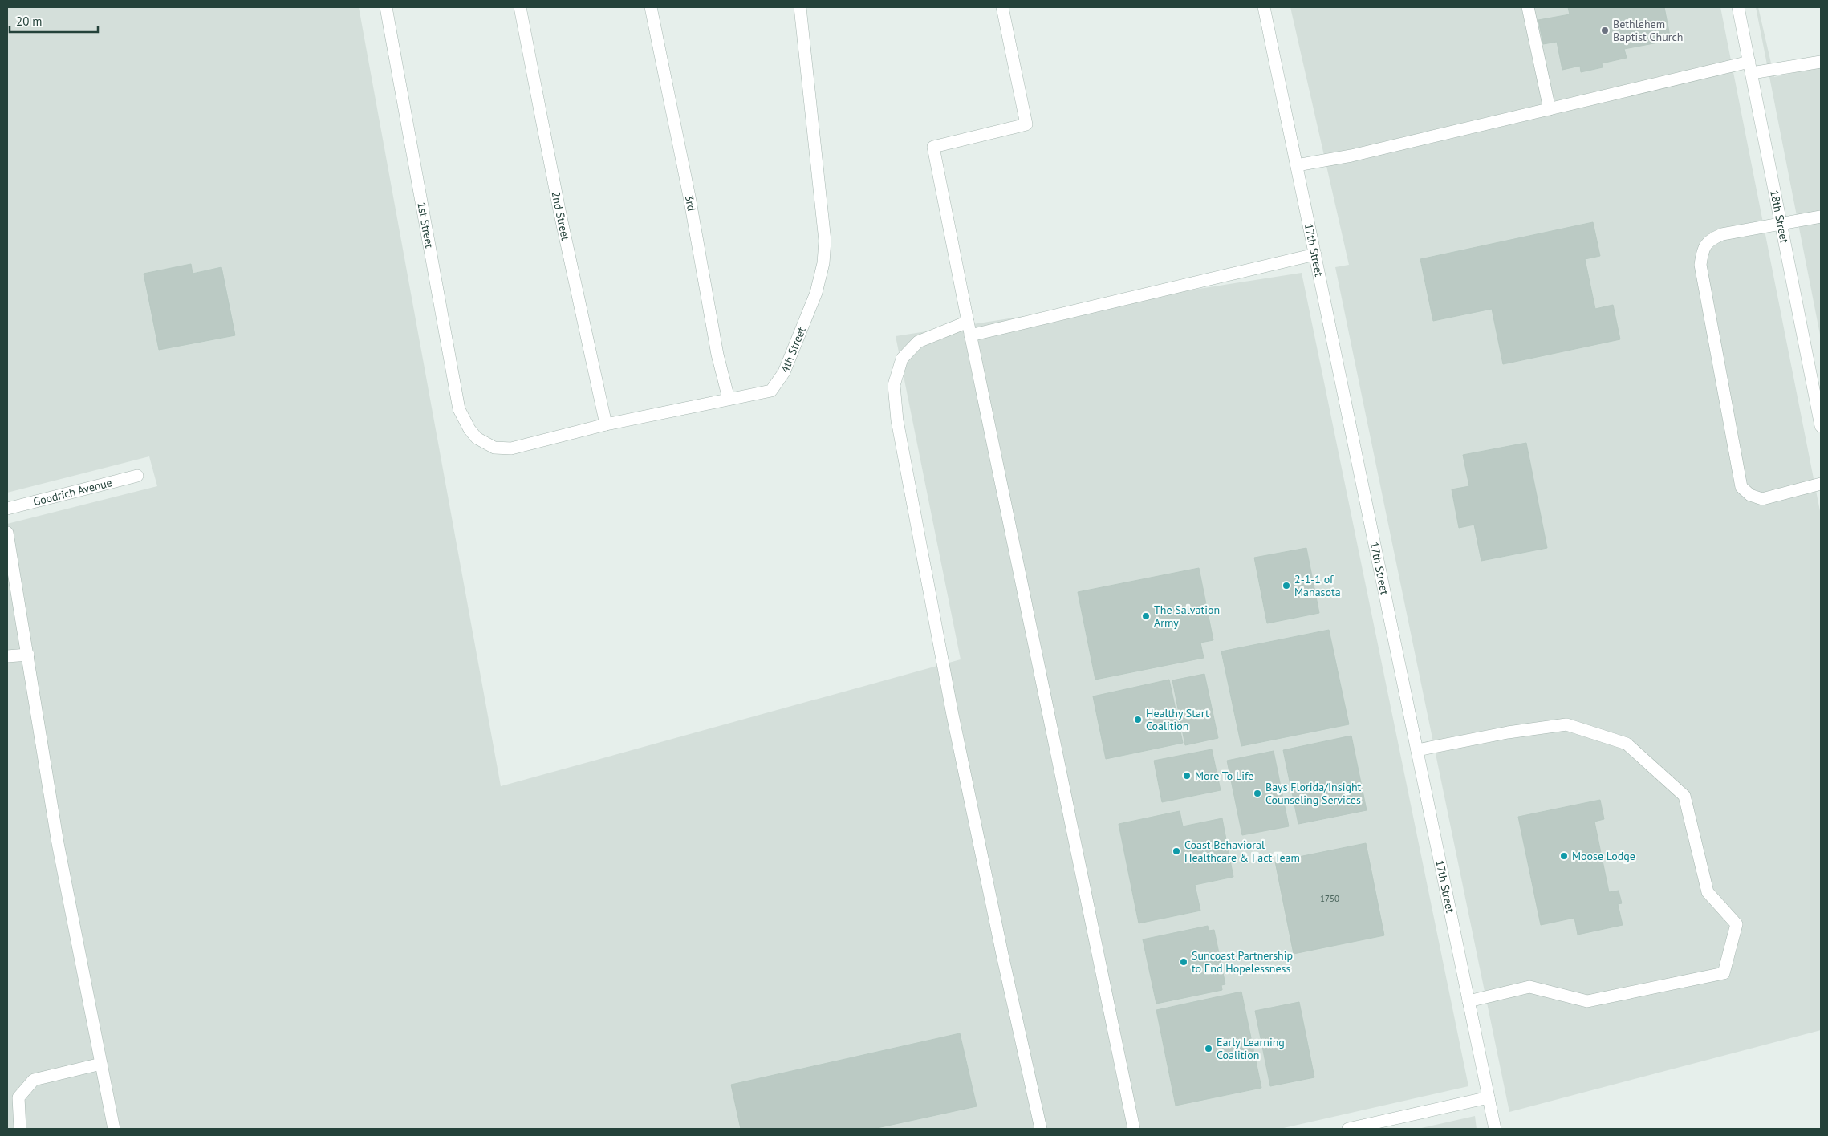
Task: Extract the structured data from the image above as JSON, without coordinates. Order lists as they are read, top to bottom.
{
  "streets": {
    "street": [
      "3rd",
      "2nd Street",
      "18th Street",
      "1st Street",
      "17th Street",
      "4th Street",
      "Goodrich Avenue"
    ]
  },
  "crossings": [
    ["3rd", "4th Street"],
    ["2nd Street", "4th Street"],
    ["1st Street", "4th Street"]
  ],
  "places": [
    "Bethlehem Baptist Church",
    "2-1-1 of Manasota",
    "The Salvation Army",
    "Healthy Start Coalition",
    "More To Life",
    "Bays Florida/Insight Counseling Services",
    "Coast Behavioral Healthcare & Fact Team",
    "Moose Lodge",
    "Suncoast Partnership to End Hopelessness",
    "Early Learning Coalition"
  ],
  "house_numbers": ["1750"],
  "scale_bar": "20 m"
}
